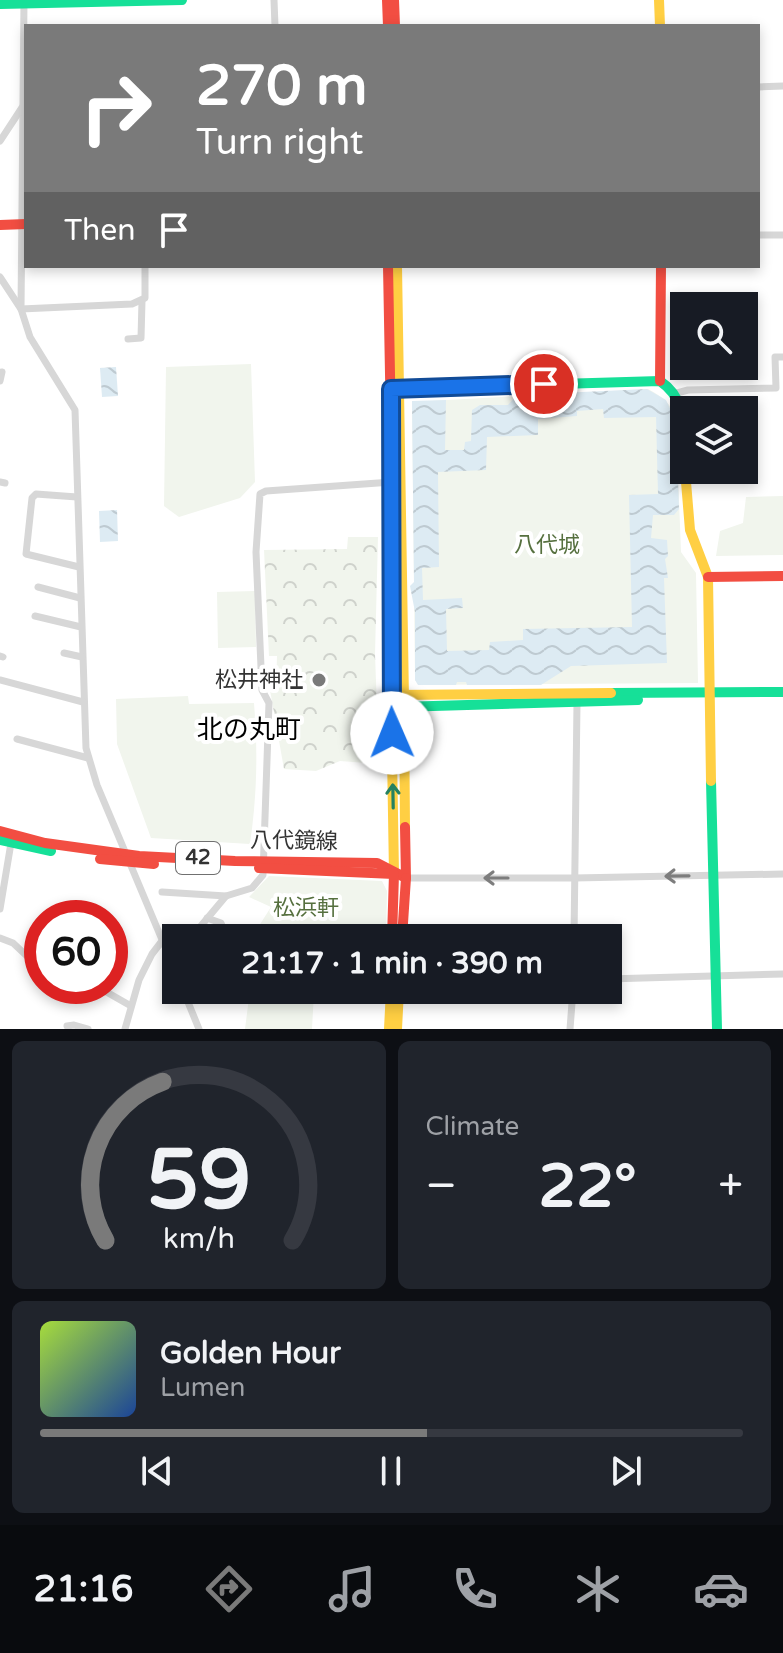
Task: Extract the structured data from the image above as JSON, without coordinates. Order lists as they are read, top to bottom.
{
  "streets": {
    "main road": ["八代鏡線", "42"]
  },
  "districts": ["北の丸町"],
  "parks": ["八代城", "松浜軒"],
  "places": ["松井神社"],
  "page": {
    "turn": ["270 m", "Turn right"],
    "then": "Then",
    "limit": "60",
    "trip": "21:17 · 1 min · 390 m",
    "tile": "Climate",
    "heat": ["−", "22°", "+"],
    "song": ["Golden Hour", "Lumen"],
    "tabs": "21:16",
    "gauge": ["59", "km/h"]
  }
}
